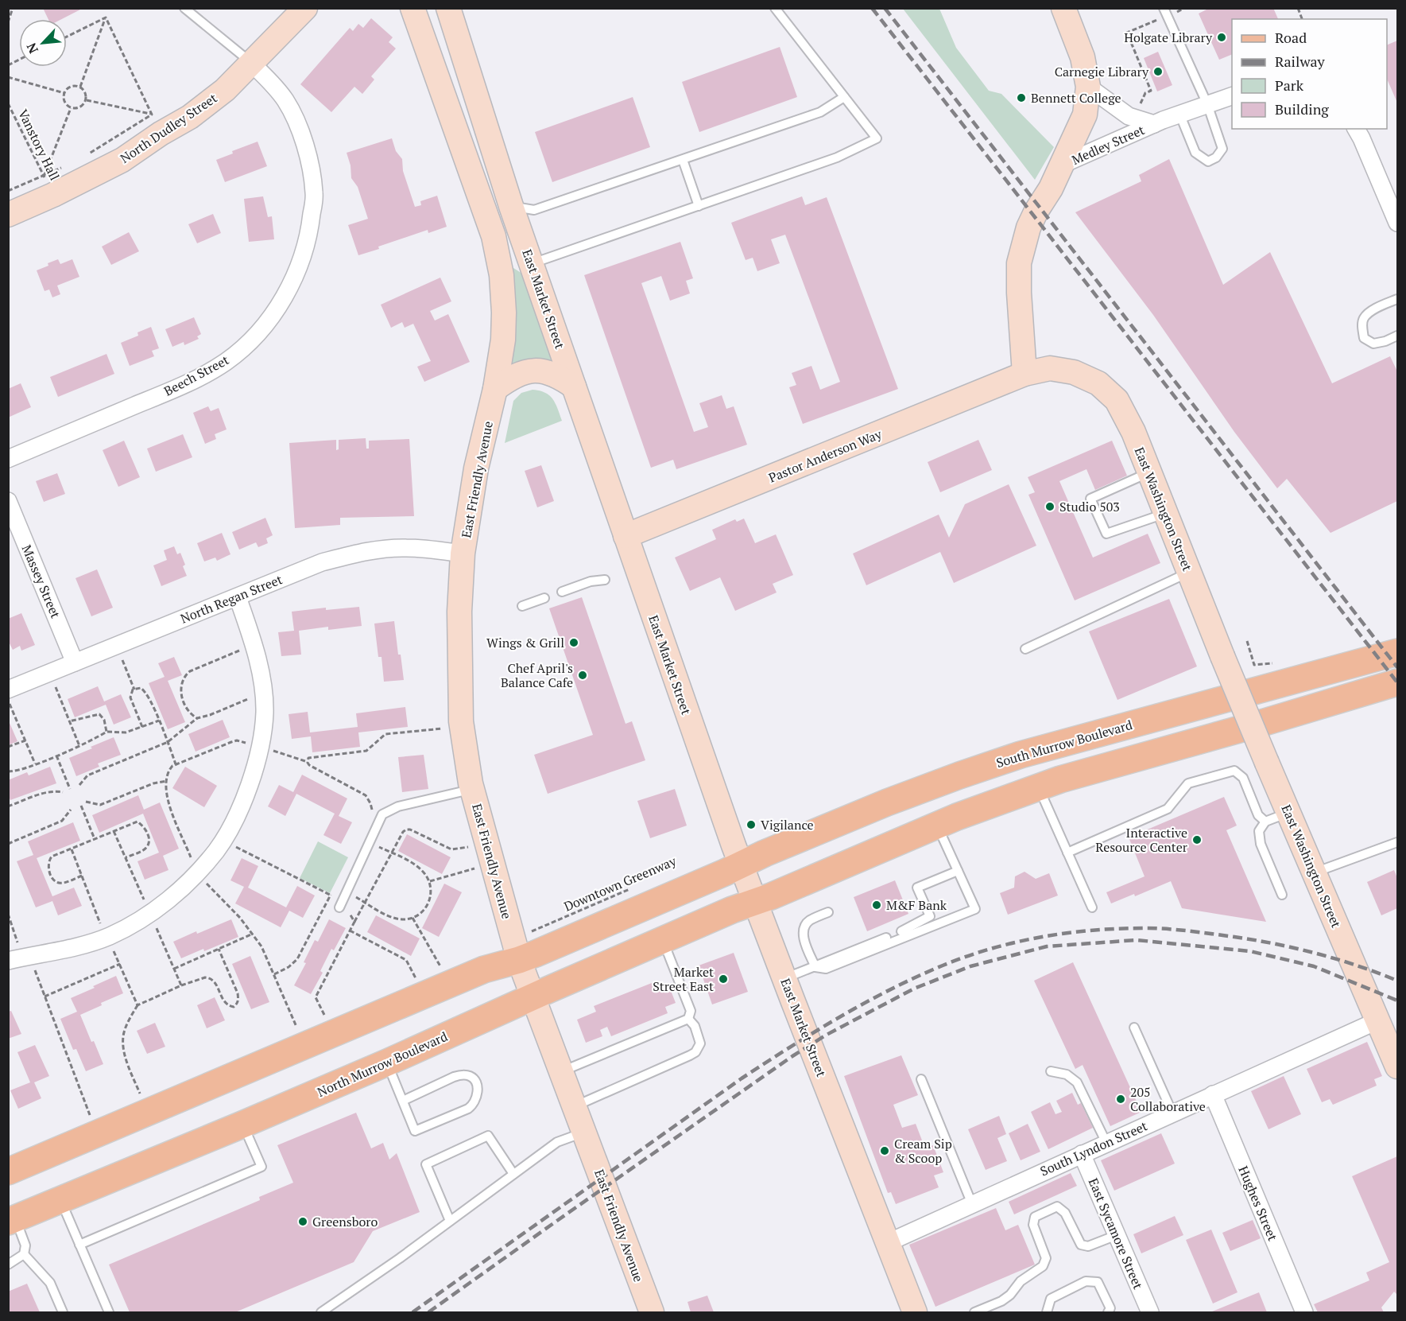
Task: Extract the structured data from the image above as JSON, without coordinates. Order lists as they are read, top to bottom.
{
  "streets": {
    "main road": [
      "North Dudley Street",
      "East Market Street",
      "Pastor Anderson Way",
      "East Friendly Avenue",
      "East Washington Street",
      "South Murrow Boulevard",
      "North Murrow Boulevard"
    ],
    "street": [
      "Medley Street",
      "Beech Street",
      "Massey Street",
      "North Regan Street",
      "South Lyndon Street",
      "Hughes Street",
      "East Sycamore Street"
    ],
    "path": ["Vanstory Hall", "Downtown Greenway"]
  },
  "crossings": [
    ["North Dudley Street", "Vanstory Hall"],
    ["North Dudley Street", "Beech Street"],
    ["East Market Street", "Pastor Anderson Way"],
    ["East Market Street", "South Murrow Boulevard"],
    ["East Market Street", "North Murrow Boulevard"],
    ["East Market Street", "South Lyndon Street"],
    ["Pastor Anderson Way", "East Washington Street"],
    ["East Friendly Avenue", "North Regan Street"],
    ["East Friendly Avenue", "North Murrow Boulevard"],
    ["East Washington Street", "South Lyndon Street"],
    ["Massey Street", "North Regan Street"],
    ["South Lyndon Street", "Hughes Street"],
    ["South Lyndon Street", "East Sycamore Street"]
  ],
  "places": [
    "Holgate Library",
    "Carnegie Library",
    "Bennett College",
    "Studio 503",
    "Wings & Grill",
    "Chef April's Balance Cafe",
    "Vigilance",
    "Interactive Resource Center",
    "M&F Bank",
    "Market Street East",
    "205 Collaborative",
    "Cream Sip & Scoop",
    "Greensboro"
  ],
  "legend": [
    "Road",
    "Railway",
    "Park",
    "Building"
  ],
  "north": "bottom left"
}
